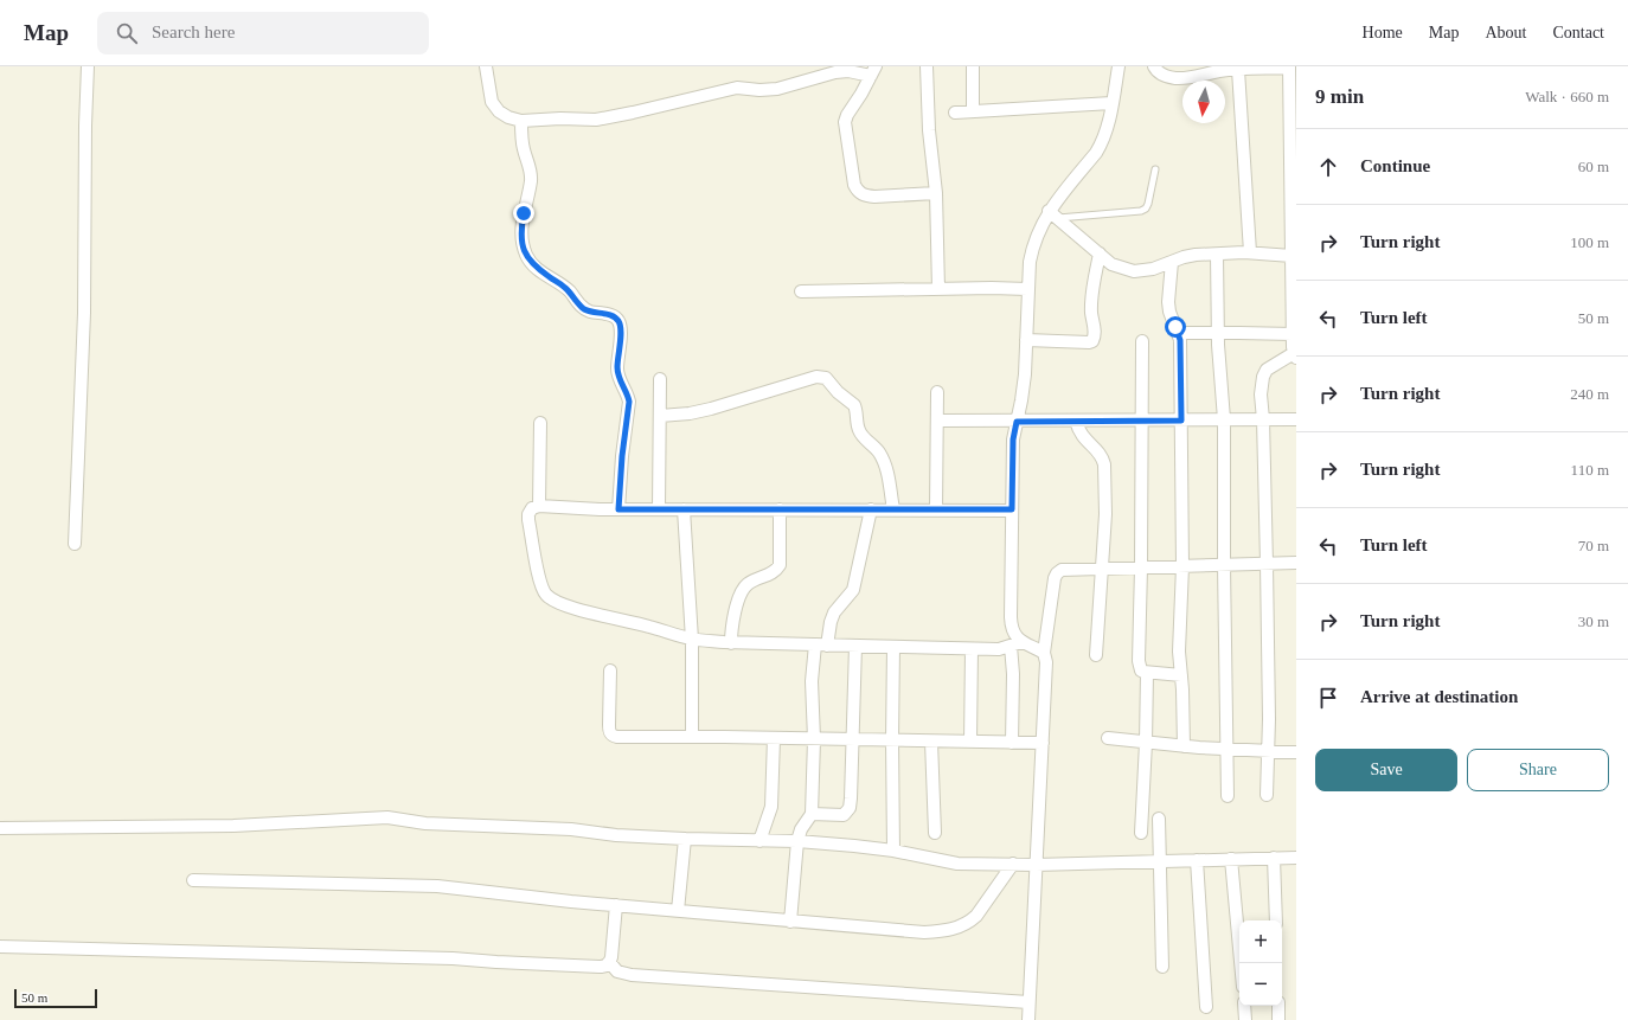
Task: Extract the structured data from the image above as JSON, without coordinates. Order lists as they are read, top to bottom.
{
  "scale_bar": "50 m",
  "north": "bottom",
  "page": {
    "header": "Map",
    "search": "Search here",
    "nav": [
      "Home",
      "Map",
      "About",
      "Contact"
    ],
    "heading": ["9 min", "Walk · 660 m"],
    "list": [
      ["Continue", "60 m"],
      ["Turn right", "100 m"],
      ["Turn left", "50 m"],
      ["Turn right", "240 m"],
      ["Turn right", "110 m"],
      ["Turn left", "70 m"],
      ["Turn right", "30 m"],
      "Arrive at destination"
    ],
    "buttons": ["Save", "Share"],
    "map_buttons": ["+", "−"],
    "scale": "50 m"
  }
}
